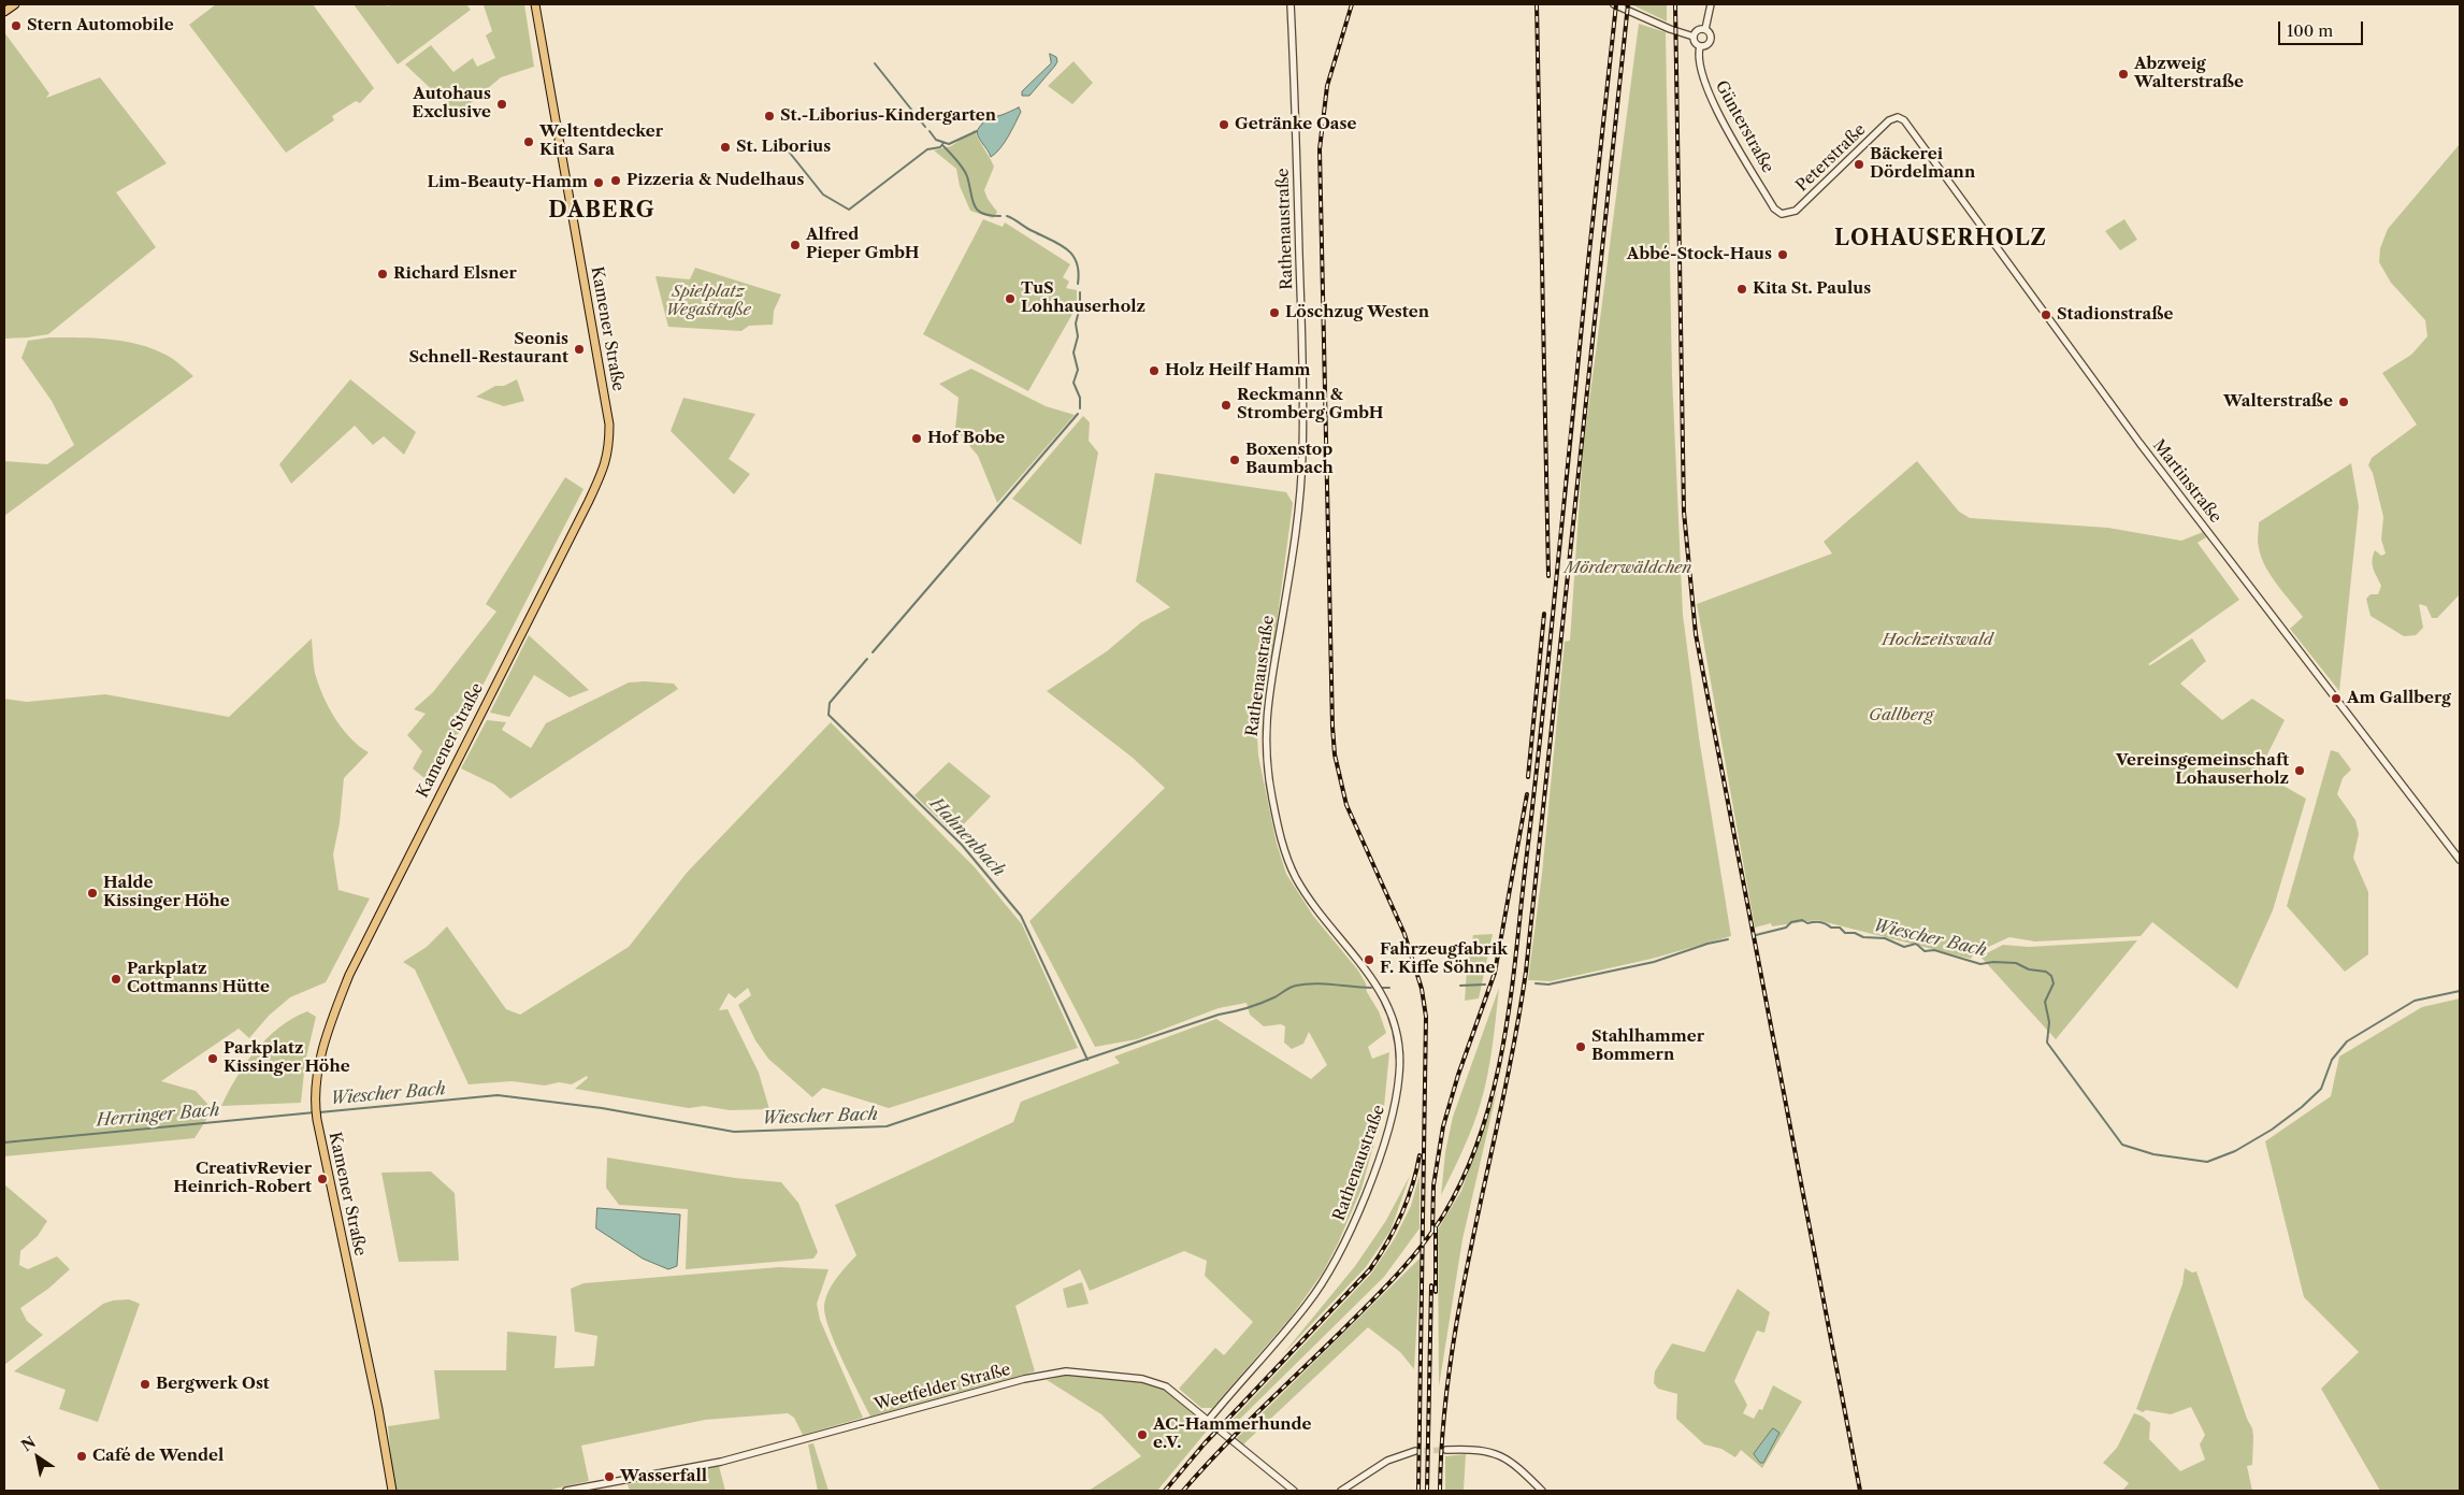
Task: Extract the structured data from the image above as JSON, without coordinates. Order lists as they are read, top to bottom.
{
  "streets": {
    "main road": ["Kamener Straße"],
    "street": [
      "Günterstraße",
      "Peterstraße",
      "Rathenaustraße",
      "Martinstraße",
      "Weetfelder Straße"
    ]
  },
  "crossings": [
    ["Günterstraße", "Peterstraße"],
    ["Peterstraße", "Martinstraße"],
    ["Rathenaustraße", "Weetfelder Straße"]
  ],
  "districts": ["DABERG", "LOHAUSERHOLZ"],
  "water": ["Hahnenbach", "Wiescher Bach", "Herringer Bach"],
  "parks": [
    "Spielplatz Wegastraße",
    "Mörderwäldchen",
    "Hochzeitswald",
    "Gallberg"
  ],
  "places": [
    "Stern Automobile",
    "Abzweig Walterstraße",
    "Autohaus Exclusive",
    "St.-Liborius-Kindergarten",
    "Getränke Oase",
    "Weltentdecker Kita Sara",
    "St. Liborius",
    "Bäckerei Dördelmann",
    "Pizzeria & Nudelhaus",
    "Lim-Beauty-Hamm",
    "Alfred Pieper GmbH",
    "Abbé-Stock-Haus",
    "Richard Elsner",
    "Kita St. Paulus",
    "TuS Lohhauserholz",
    "Löschzug Westen",
    "Stadionstraße",
    "Seonis Schnell-Restaurant",
    "Holz Heilf Hamm",
    "Walterstraße",
    "Reckmann & Stromberg GmbH",
    "Hof Bobe",
    "Boxenstop Baumbach",
    "Am Gallberg",
    "Vereinsgemeinschaft Lohauserholz",
    "Halde Kissinger Höhe",
    "Fahrzeugfabrik F. Kiffe Söhne",
    "Parkplatz Cottmanns Hütte",
    "Stahlhammer Bommern",
    "Parkplatz Kissinger Höhe",
    "CreativRevier Heinrich-Robert",
    "Bergwerk Ost",
    "AC-Hammerhunde e.V.",
    "Café de Wendel",
    "Wasserfall"
  ],
  "scale_bar": "100 m",
  "north": "top left"
}
